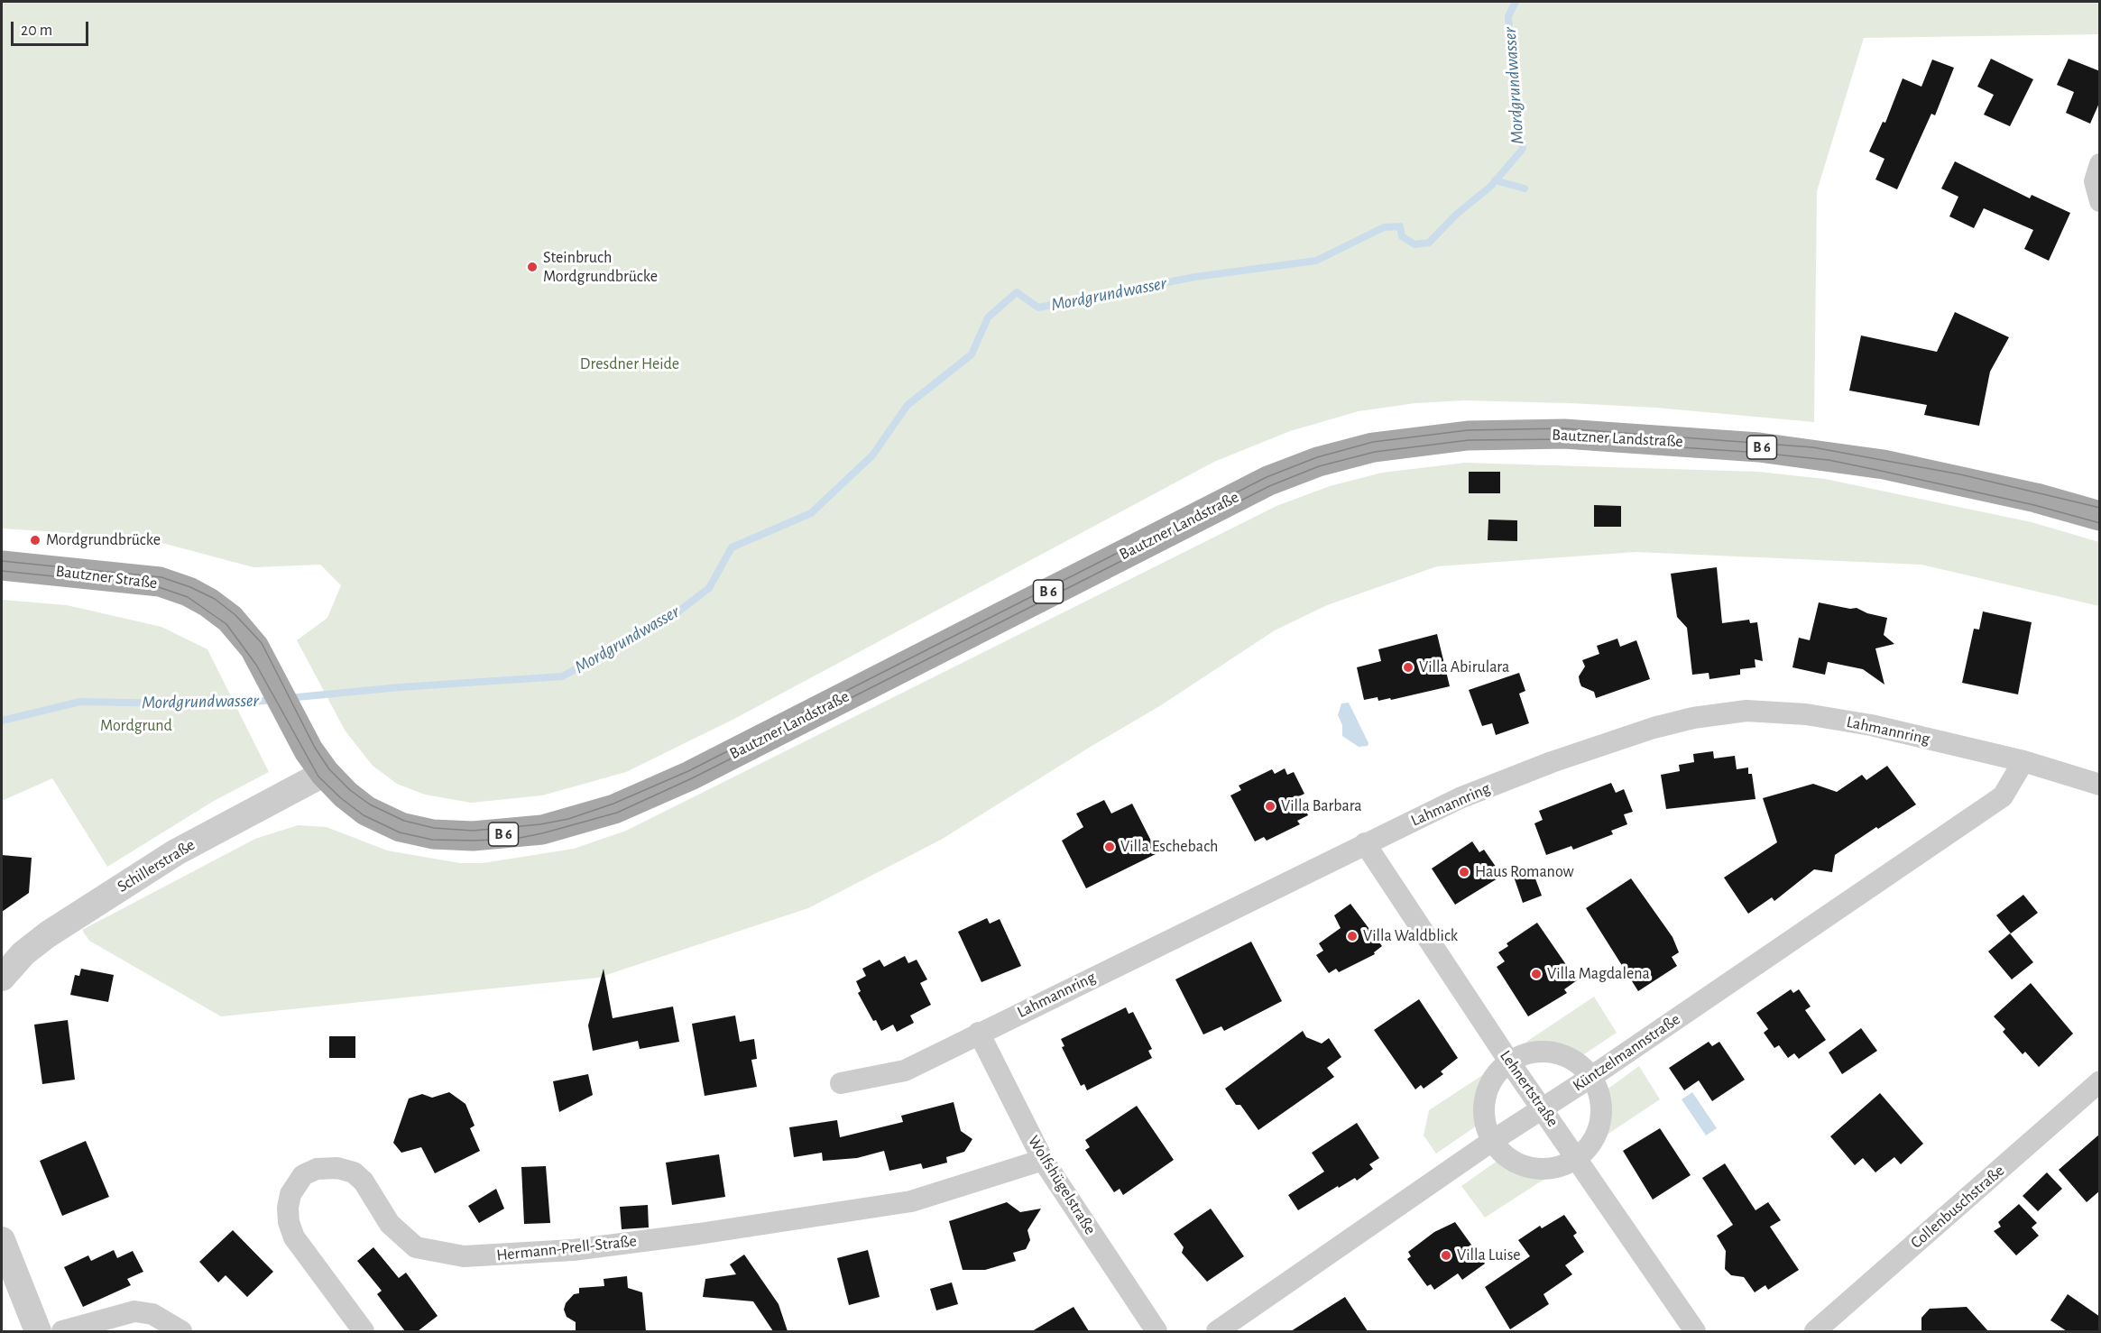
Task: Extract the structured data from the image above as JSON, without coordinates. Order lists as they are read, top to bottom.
{
  "streets": {
    "main road": ["Bautzner Landstraße", "B 6", "Bautzner Straße"],
    "street": [
      "Lahmannring",
      "Schillerstraße",
      "Küntzelmannstraße",
      "Lehnertstraße",
      "Wolfshügelstraße",
      "Collenbuschstraße",
      "Hermann-Prell-Straße"
    ]
  },
  "crossings": [
    ["Bautzner Landstraße", "Bautzner Straße"],
    ["Bautzner Landstraße", "Schillerstraße"],
    ["Bautzner Straße", "Schillerstraße"],
    ["Lahmannring", "Küntzelmannstraße"],
    ["Lahmannring", "Lehnertstraße"],
    ["Lahmannring", "Wolfshügelstraße"],
    ["Küntzelmannstraße", "Lehnertstraße"],
    ["Wolfshügelstraße", "Hermann-Prell-Straße"]
  ],
  "water": ["Mordgrundwasser"],
  "parks": ["Dresdner Heide", "Mordgrund"],
  "places": [
    "Steinbruch Mordgrundbrücke",
    "Mordgrundbrücke",
    "Villa Abirulara",
    "Villa Barbara",
    "Villa Eschebach",
    "Haus Romanow",
    "Villa Waldblick",
    "Villa Magdalena",
    "Villa Luise"
  ],
  "scale_bar": "20 m"
}
